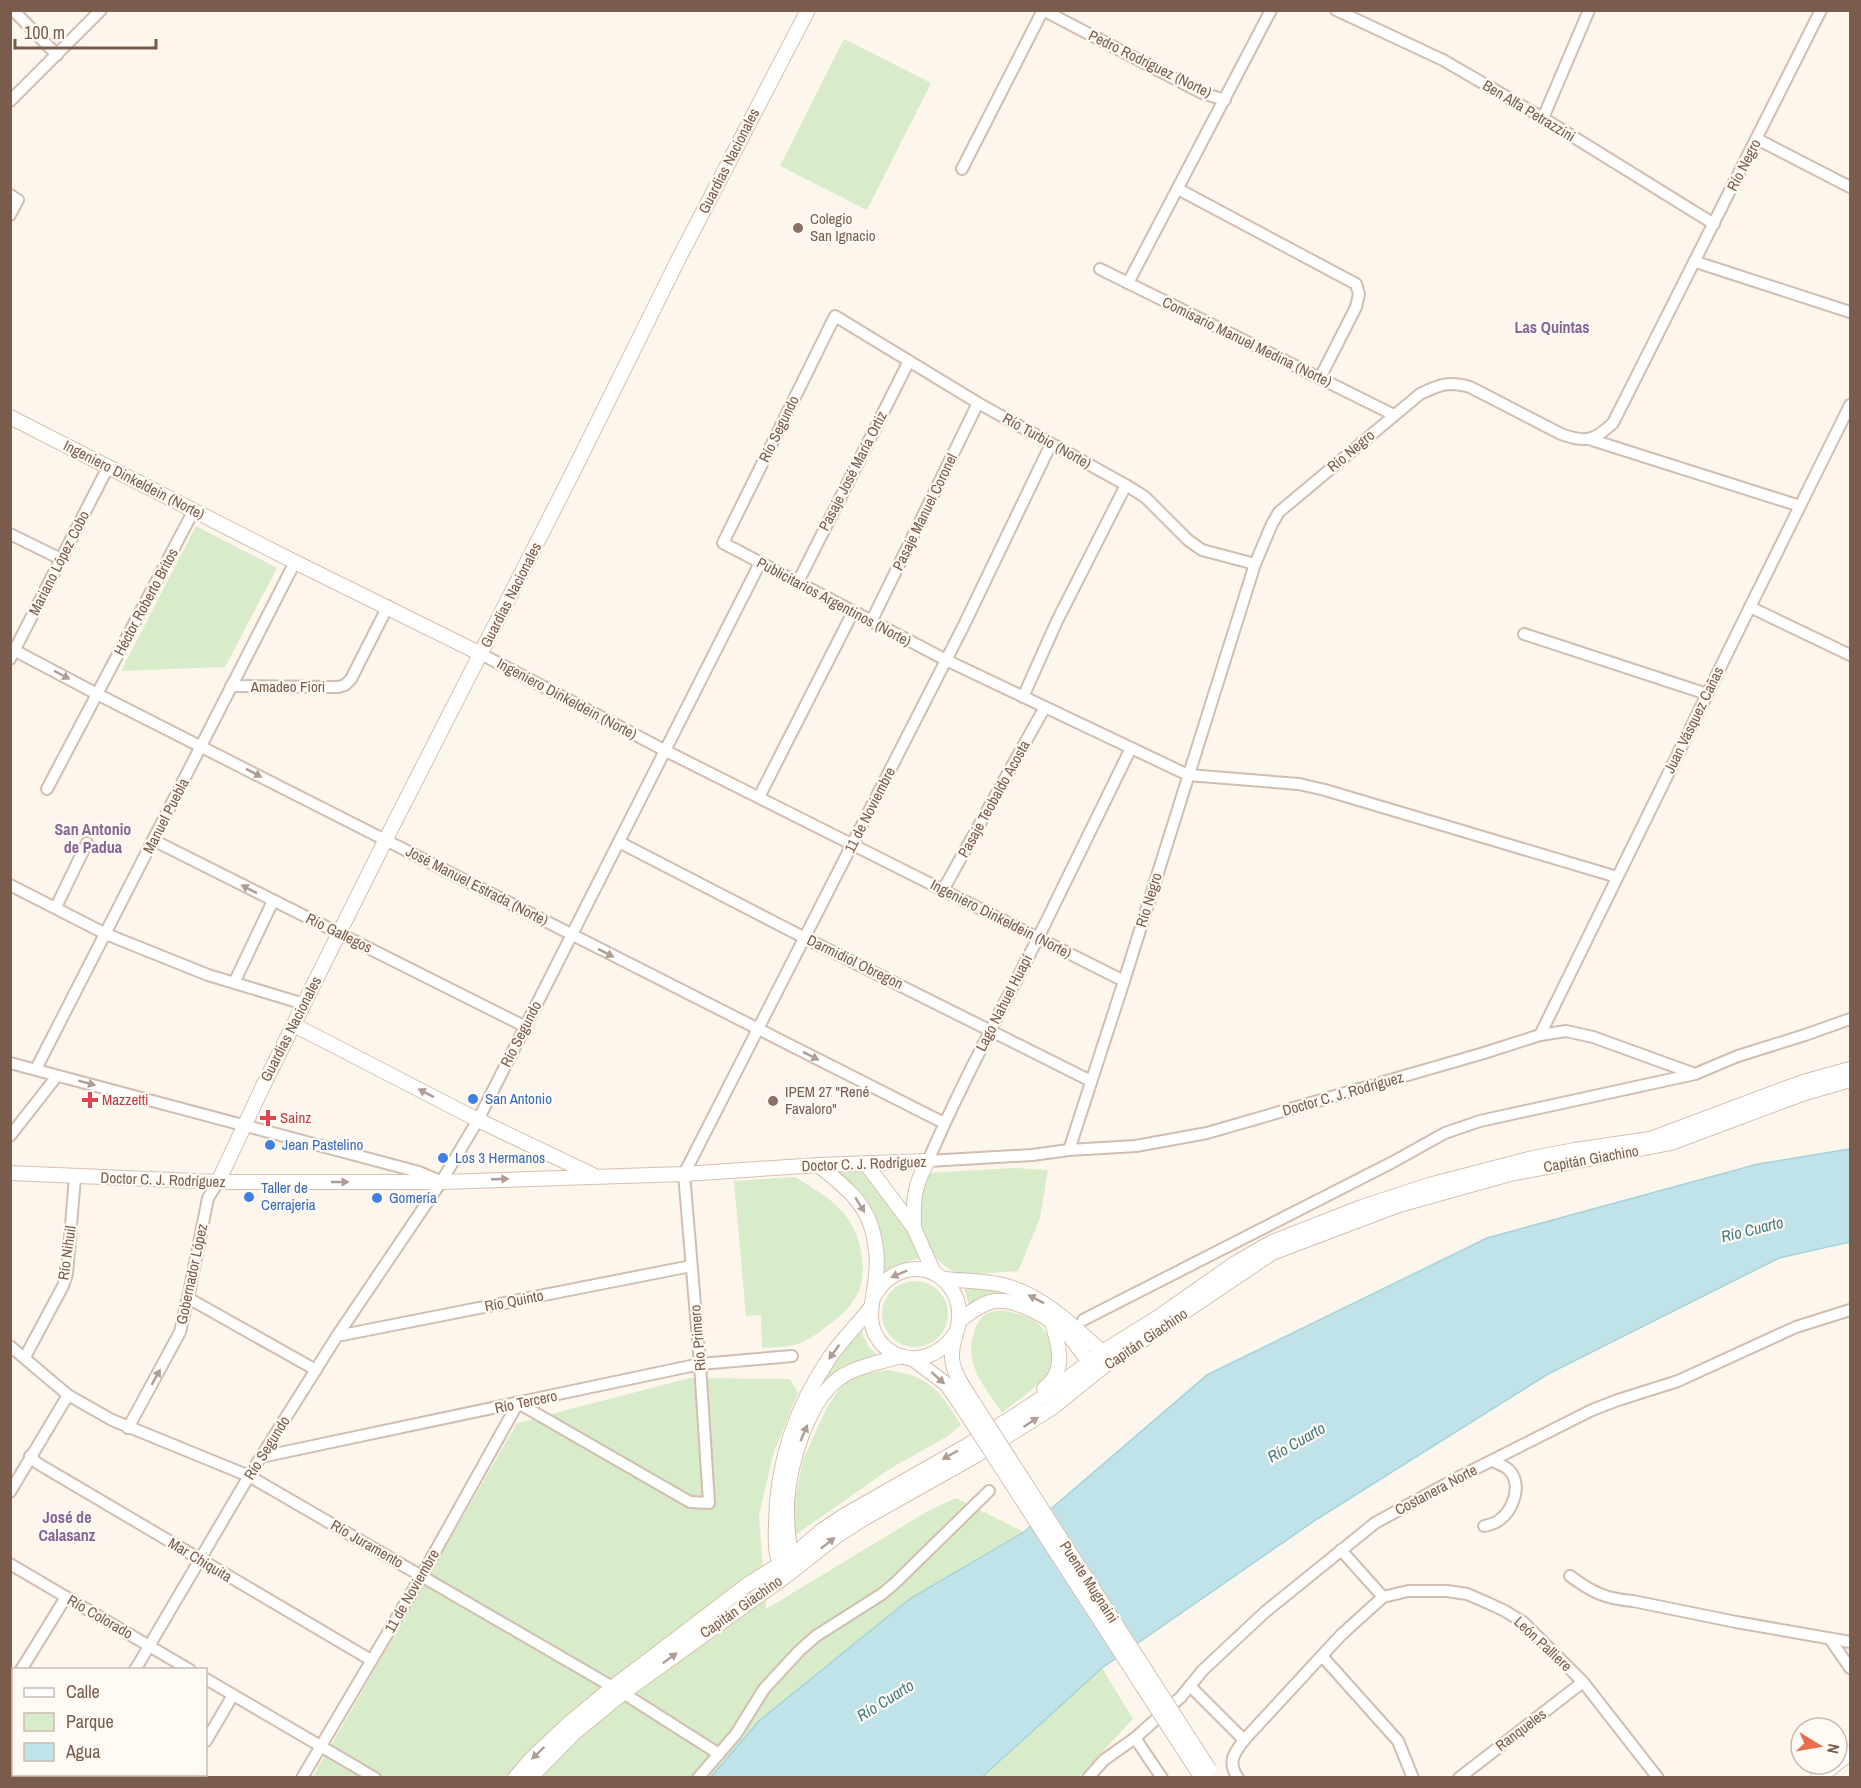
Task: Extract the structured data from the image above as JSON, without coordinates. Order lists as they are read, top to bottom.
{
  "streets": {
    "main road": [
      "Guardias Nacionales",
      "Ingeniero Dinkeldein (Norte)",
      "Doctor C. J. Rodríguez",
      "Capitán Giachino",
      "Puente Mugnaini"
    ],
    "street": [
      "Pedro Rodríguez (Norte)",
      "Ben Alfa Petrazzini",
      "Río Negro",
      "Comisario Manuel Medina (Norte)",
      "Río Segundo",
      "Río Turbio (Norte)",
      "Pasaje José María Ortiz",
      "Pasaje Manuel Coronel",
      "Mariano López Cobo",
      "Héctor Roberto Britos",
      "Publicitarios Argentinos (Norte)",
      "Amadeo Fiori",
      "Juan Vásquez Cañas",
      "Pasaje Teobaldo Acosta",
      "11 de Noviembre",
      "Manuel Puebla",
      "José Manuel Estrada (Norte)",
      "Río Gallegos",
      "Darmidiol Obregon",
      "Lago Nahuel Huapí",
      "Río Nihuil",
      "Gobernador López",
      "Río Quinto",
      "Río Primero",
      "Río Tercero",
      "Costanera Norte",
      "Río Juramento",
      "Mar Chiquita",
      "Río Colorado",
      "León Palliere",
      "Ranqueles"
    ]
  },
  "crossings": [
    ["Ben Alfa Petrazzini", "Río Negro"],
    ["Guardias Nacionales", "Ingeniero Dinkeldein (Norte)"],
    ["Guardias Nacionales", "José Manuel Estrada (Norte)"],
    ["Guardias Nacionales", "Río Gallegos"],
    ["Guardias Nacionales", "Doctor C. J. Rodríguez"],
    ["Guardias Nacionales", "Gobernador López"],
    ["Río Negro", "Comisario Manuel Medina (Norte)"],
    ["Río Negro", "Río Turbio (Norte)"],
    ["Río Negro", "Ingeniero Dinkeldein (Norte)"],
    ["Río Negro", "Publicitarios Argentinos (Norte)"],
    ["Río Negro", "Darmidiol Obregon"],
    ["Río Negro", "Doctor C. J. Rodríguez"],
    ["Río Segundo", "Río Turbio (Norte)"],
    ["Río Segundo", "Ingeniero Dinkeldein (Norte)"],
    ["Río Segundo", "Publicitarios Argentinos (Norte)"],
    ["Río Segundo", "José Manuel Estrada (Norte)"],
    ["Río Segundo", "Río Gallegos"],
    ["Río Segundo", "Darmidiol Obregon"],
    ["Río Segundo", "Doctor C. J. Rodríguez"],
    ["Río Segundo", "Río Quinto"],
    ["Río Segundo", "Río Tercero"],
    ["Río Segundo", "Río Juramento"],
    ["Río Segundo", "Mar Chiquita"],
    ["Río Segundo", "Río Colorado"],
    ["Río Turbio (Norte)", "Pasaje José María Ortiz"],
    ["Río Turbio (Norte)", "Pasaje Manuel Coronel"],
    ["Río Turbio (Norte)", "11 de Noviembre"],
    ["Pasaje José María Ortiz", "Publicitarios Argentinos (Norte)"],
    ["Ingeniero Dinkeldein (Norte)", "Mariano López Cobo"],
    ["Ingeniero Dinkeldein (Norte)", "Héctor Roberto Britos"],
    ["Ingeniero Dinkeldein (Norte)", "Amadeo Fiori"],
    ["Ingeniero Dinkeldein (Norte)", "Pasaje Teobaldo Acosta"],
    ["Ingeniero Dinkeldein (Norte)", "11 de Noviembre"],
    ["Ingeniero Dinkeldein (Norte)", "Manuel Puebla"],
    ["Ingeniero Dinkeldein (Norte)", "Lago Nahuel Huapí"],
    ["Pasaje Manuel Coronel", "Publicitarios Argentinos (Norte)"],
    ["Mariano López Cobo", "José Manuel Estrada (Norte)"],
    ["Héctor Roberto Britos", "José Manuel Estrada (Norte)"],
    ["Publicitarios Argentinos (Norte)", "Pasaje Teobaldo Acosta"],
    ["Publicitarios Argentinos (Norte)", "11 de Noviembre"],
    ["Publicitarios Argentinos (Norte)", "Lago Nahuel Huapí"],
    ["Amadeo Fiori", "Manuel Puebla"],
    ["Juan Vásquez Cañas", "Doctor C. J. Rodríguez"],
    ["11 de Noviembre", "José Manuel Estrada (Norte)"],
    ["11 de Noviembre", "Darmidiol Obregon"],
    ["11 de Noviembre", "Doctor C. J. Rodríguez"],
    ["11 de Noviembre", "Río Primero"],
    ["11 de Noviembre", "Río Tercero"],
    ["11 de Noviembre", "Río Juramento"],
    ["11 de Noviembre", "Mar Chiquita"],
    ["Manuel Puebla", "José Manuel Estrada (Norte)"],
    ["Manuel Puebla", "Río Gallegos"],
    ["José Manuel Estrada (Norte)", "Lago Nahuel Huapí"],
    ["Darmidiol Obregon", "Lago Nahuel Huapí"],
    ["Lago Nahuel Huapí", "Doctor C. J. Rodríguez"],
    ["Doctor C. J. Rodríguez", "Río Nihuil"],
    ["Doctor C. J. Rodríguez", "Gobernador López"],
    ["Doctor C. J. Rodríguez", "Río Primero"],
    ["Capitán Giachino", "Río Juramento"],
    ["Río Nihuil", "Río Juramento"],
    ["Gobernador López", "Río Juramento"],
    ["Río Quinto", "Río Primero"],
    ["Río Primero", "Río Tercero"],
    ["León Palliere", "Ranqueles"]
  ],
  "one_way": ["José Manuel Estrada (Norte)", "Gobernador López"],
  "districts": ["Las Quintas", "San Antonio de Padua", "José de Calasanz"],
  "water": ["Río Cuarto"],
  "places": {
    "other": [
      "Colegio San Ignacio",
      "San Antonio",
      "IPEM 27 \"René Favaloro\"",
      "Jean Pastelino",
      "Los 3 Hermanos",
      "Taller de Cerrajeria",
      "Gomería"
    ],
    "health": ["Mazzetti", "Sainz"]
  },
  "legend": ["Calle", "Parque", "Agua"],
  "scale_bar": "100 m",
  "north": "right"
}
